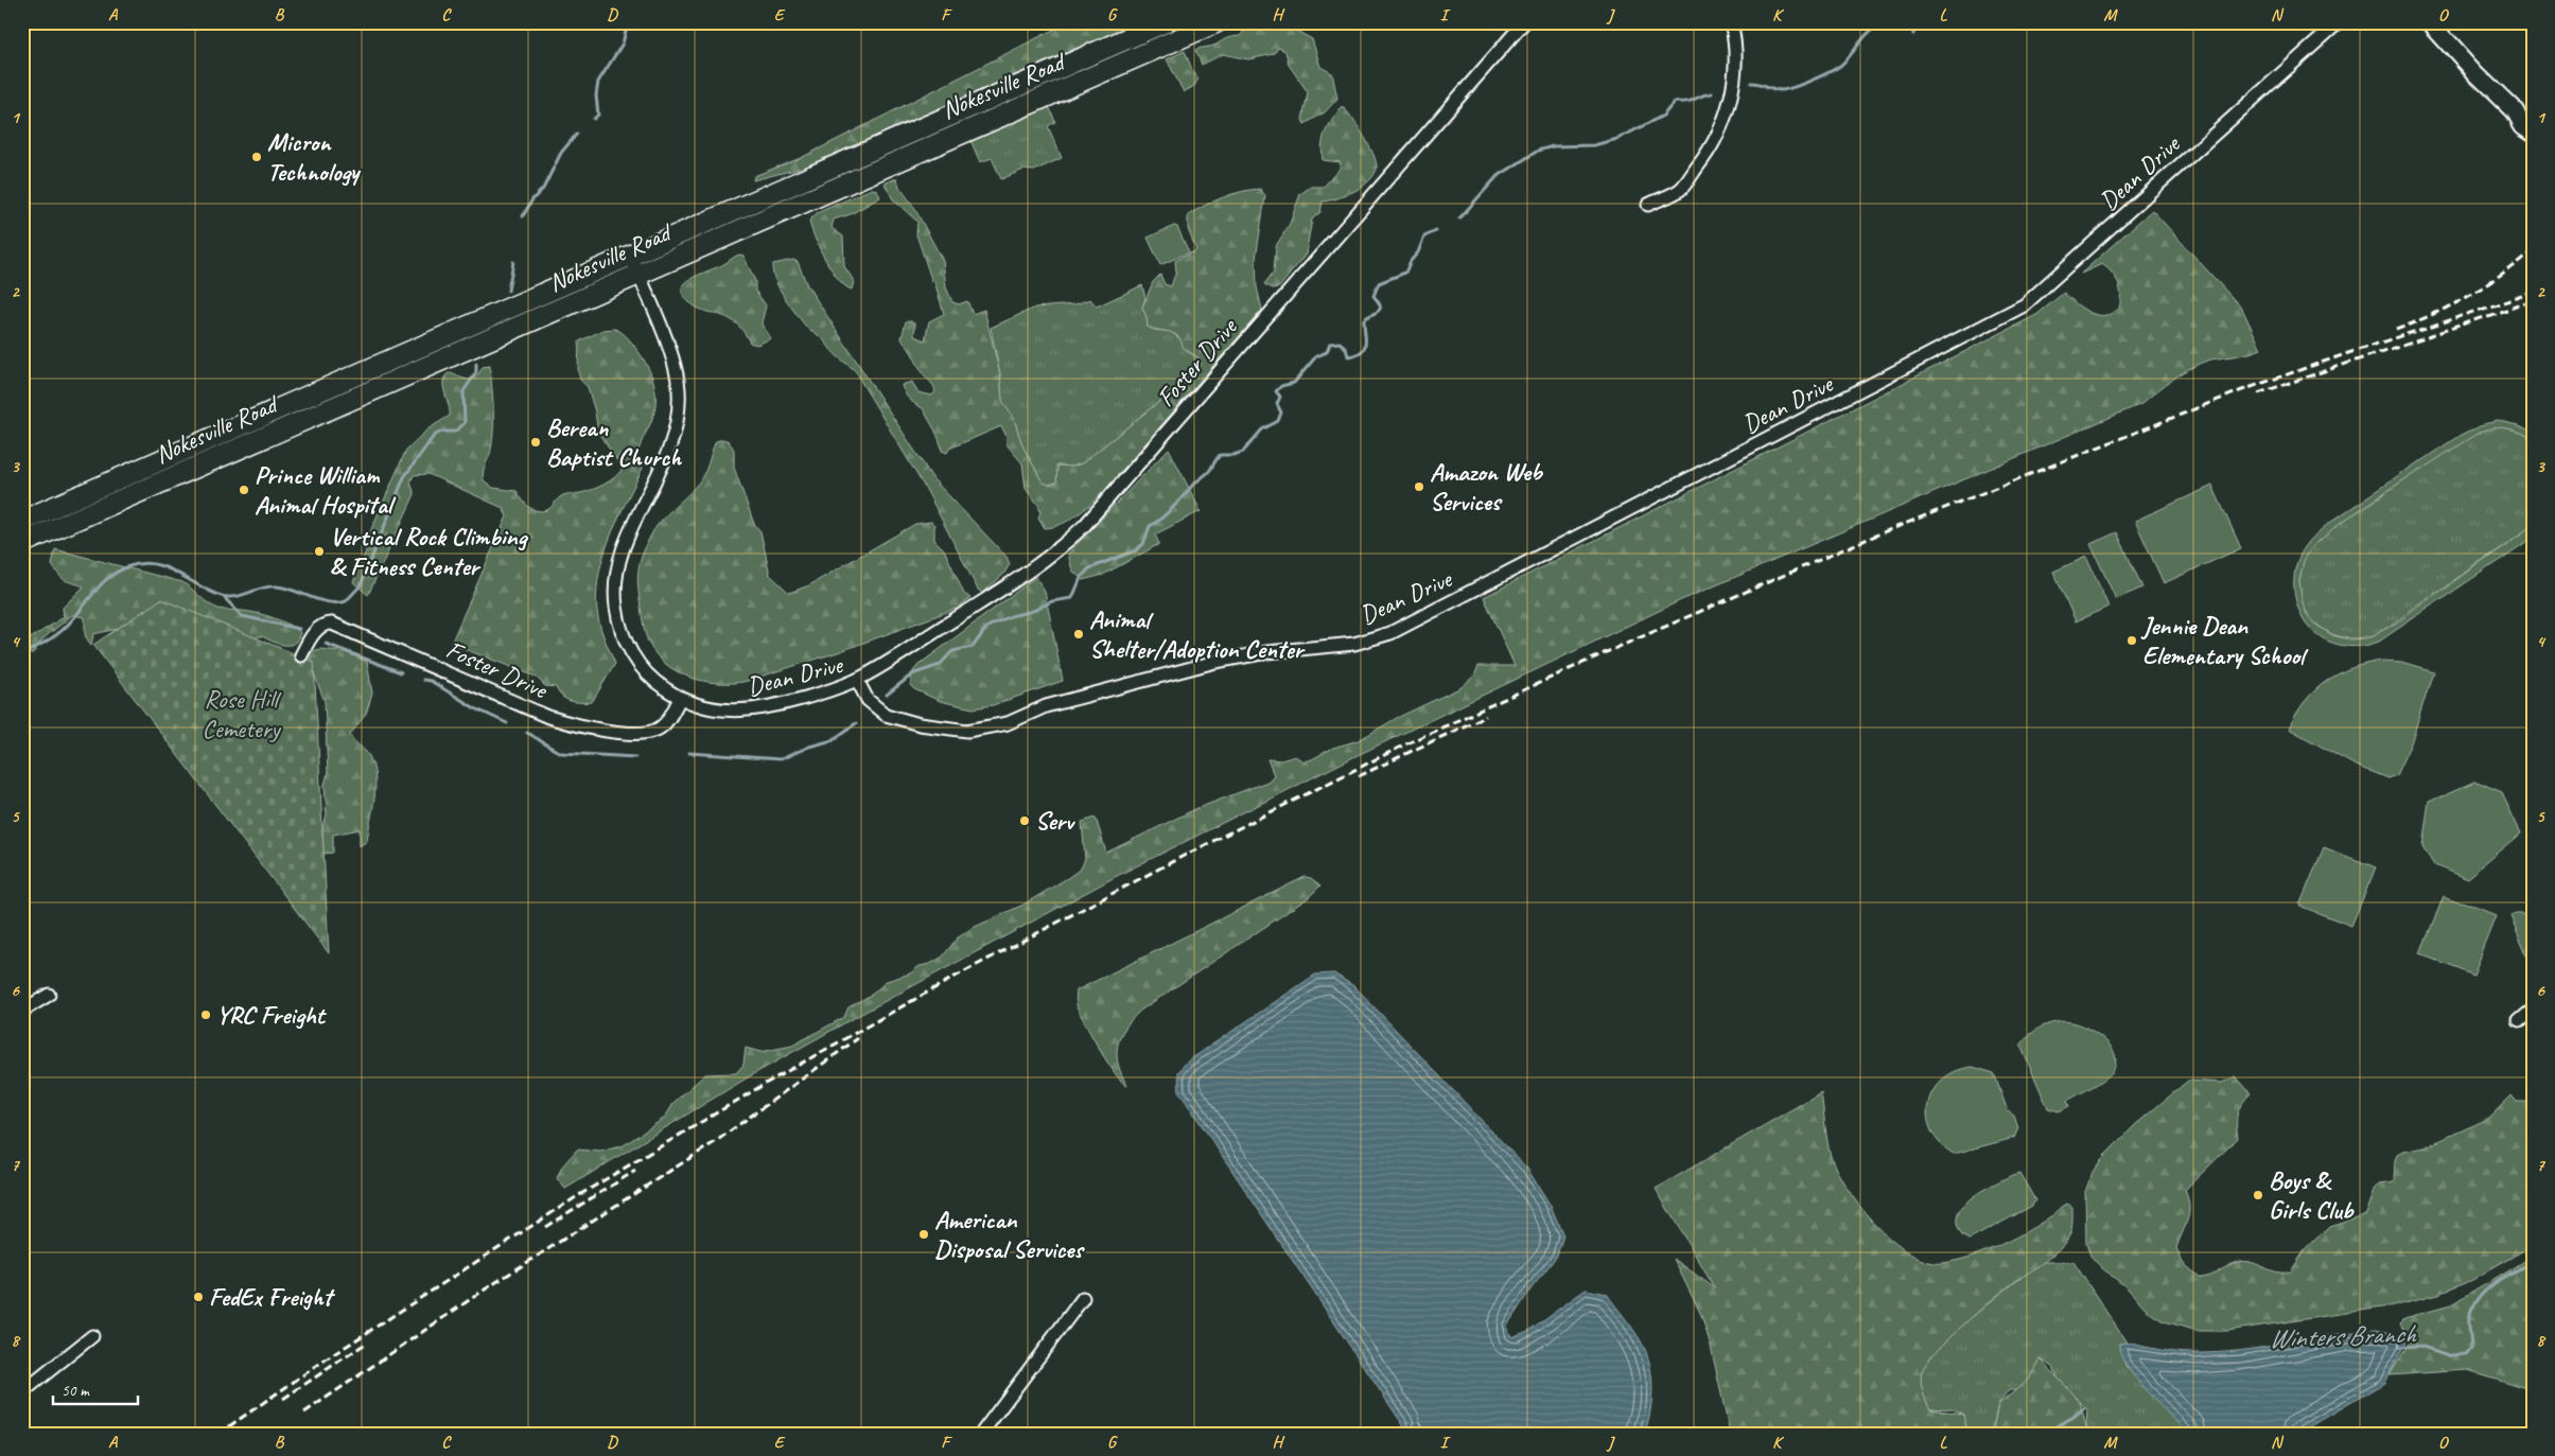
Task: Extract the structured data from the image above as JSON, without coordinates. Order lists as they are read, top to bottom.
{
  "streets": {
    "highway": ["Nokesville Road"],
    "street": ["Dean Drive", "Foster Drive"]
  },
  "crossings": [
    ["Nokesville Road", "Dean Drive"],
    ["Dean Drive", "Foster Drive"]
  ],
  "water": ["Winters Branch"],
  "parks": ["Rose Hill Cemetery"],
  "places": [
    "Micron Technology",
    "Berean Baptist Church",
    "Amazon Web Services",
    "Prince William Animal Hospital",
    "Vertical Rock Climbing & Fitness Center",
    "Animal Shelter/Adoption Center",
    "Jennie Dean Elementary School",
    "Serv",
    "YRC Freight",
    "Boys & Girls Club",
    "American Disposal Services",
    "FedEx Freight"
  ],
  "scale_bar": "50 m",
  "grid": {
    "columns": [
      "A",
      "B",
      "C",
      "D",
      "E",
      "F",
      "G",
      "H",
      "I",
      "J",
      "K",
      "L",
      "M",
      "N",
      "O"
    ],
    "rows": [
      "1",
      "2",
      "3",
      "4",
      "5",
      "6",
      "7",
      "8"
    ]
  }
}
